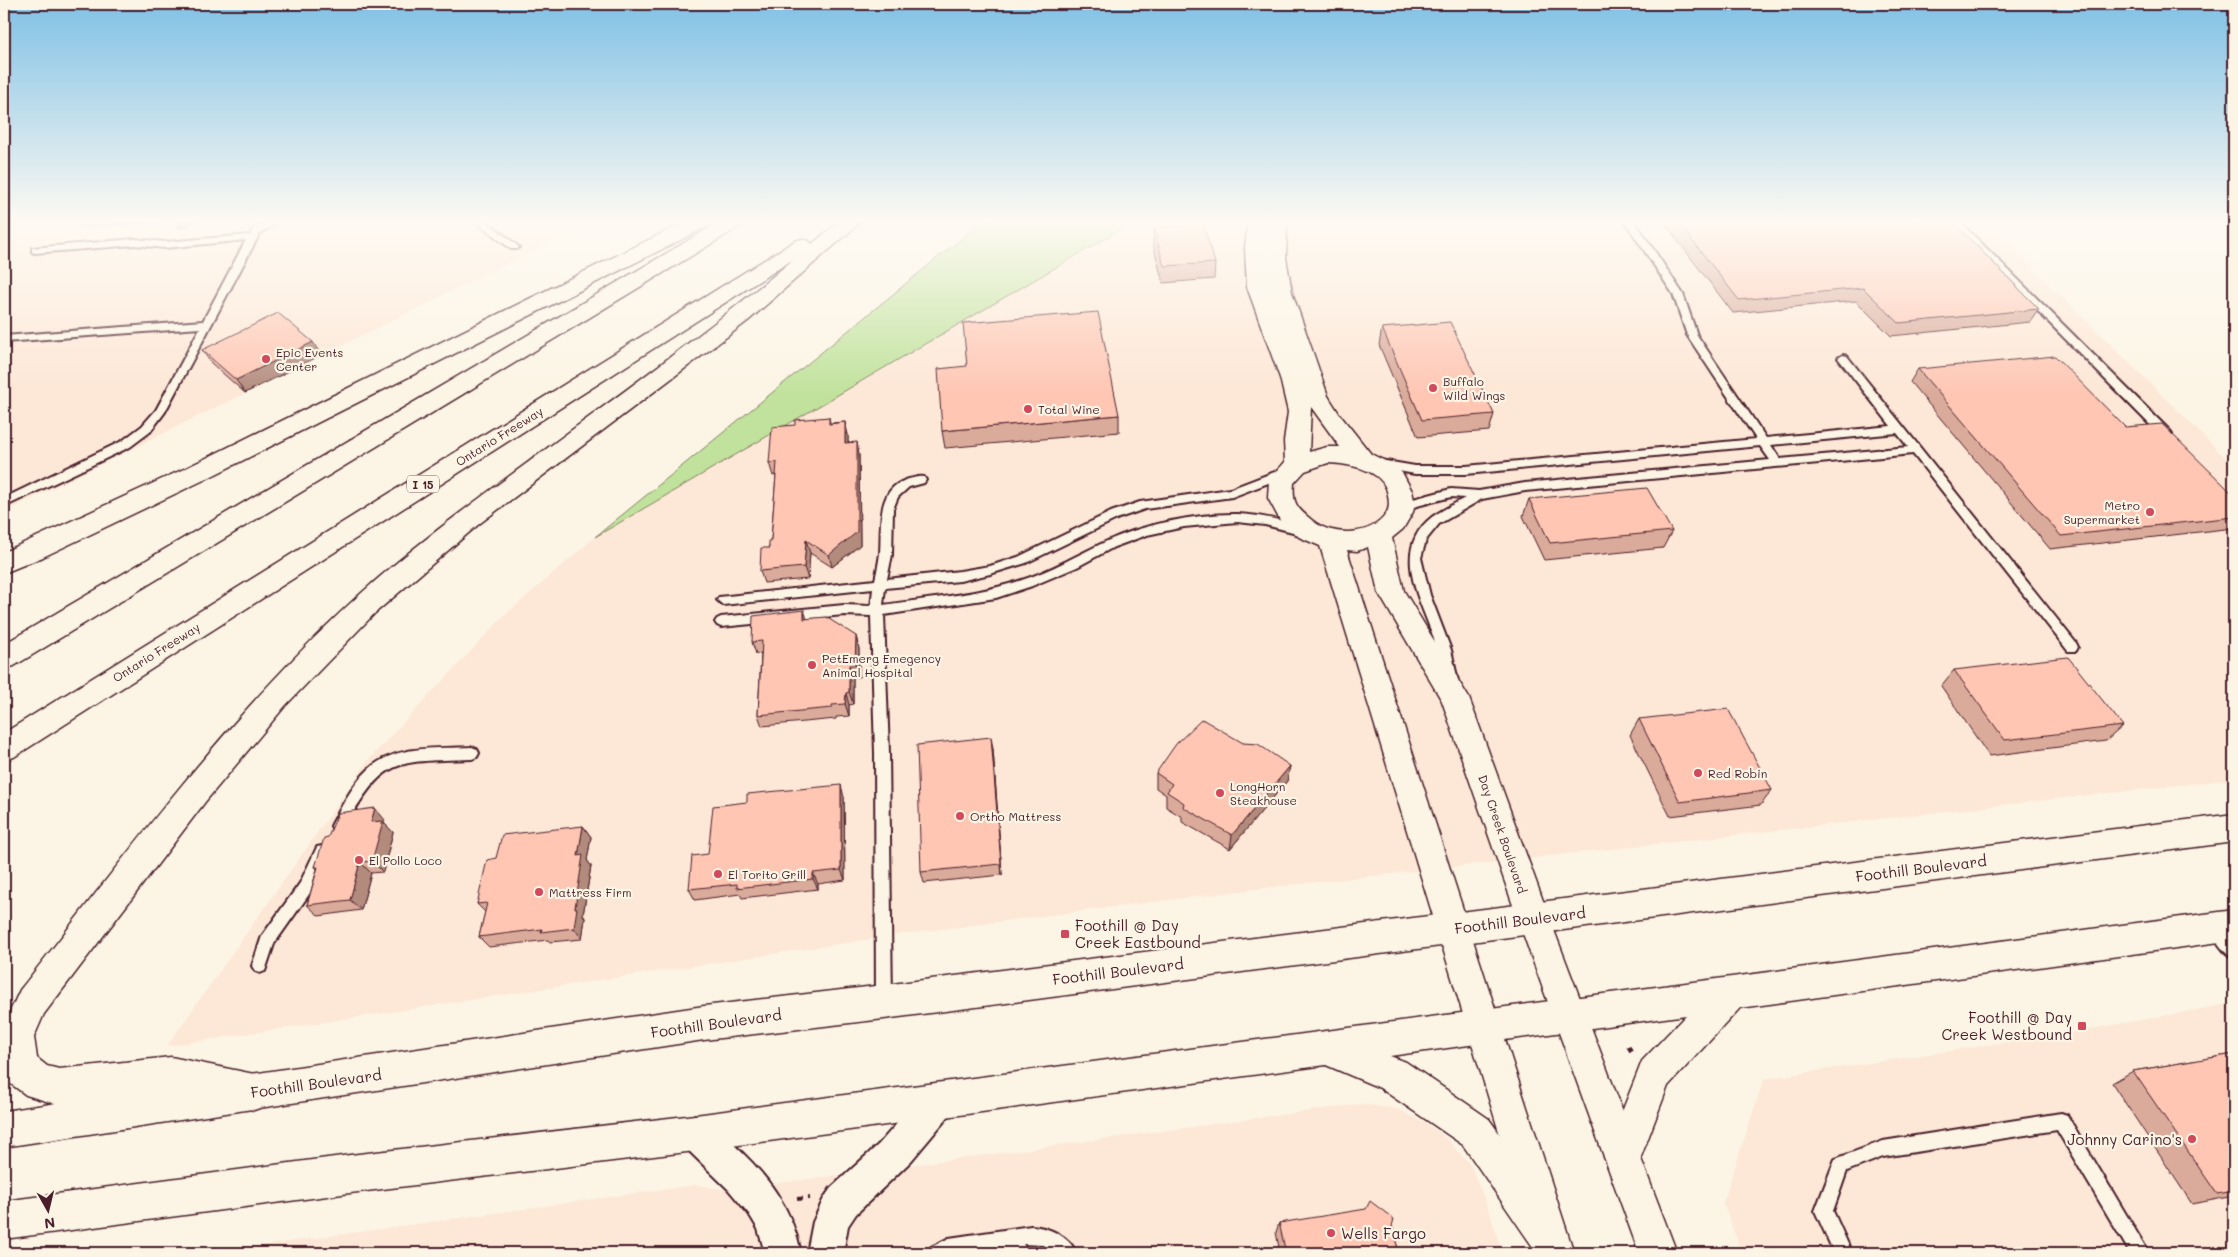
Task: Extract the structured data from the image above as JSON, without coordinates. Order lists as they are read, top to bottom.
{
  "streets": {
    "main road": [
      "Ontario Freeway",
      "I 15",
      "Day Creek Boulevard",
      "Foothill Boulevard"
    ]
  },
  "crossings": [
    ["Day Creek Boulevard", "Foothill Boulevard"]
  ],
  "places": {
    "other": [
      "Epic Events Center",
      "Buffalo Wild Wings",
      "Total Wine",
      "Metro Supermarket",
      "PetEmerg Emegency Animal Hospital",
      "Red Robin",
      "LongHorn Steakhouse",
      "Ortho Mattress",
      "El Pollo Loco",
      "El Torito Grill",
      "Mattress Firm",
      "Johnny Carino's",
      "Wells Fargo"
    ],
    "transit": ["Foothill @ Day Creek Eastbound", "Foothill @ Day Creek Westbound"]
  },
  "north": "bottom"
}
